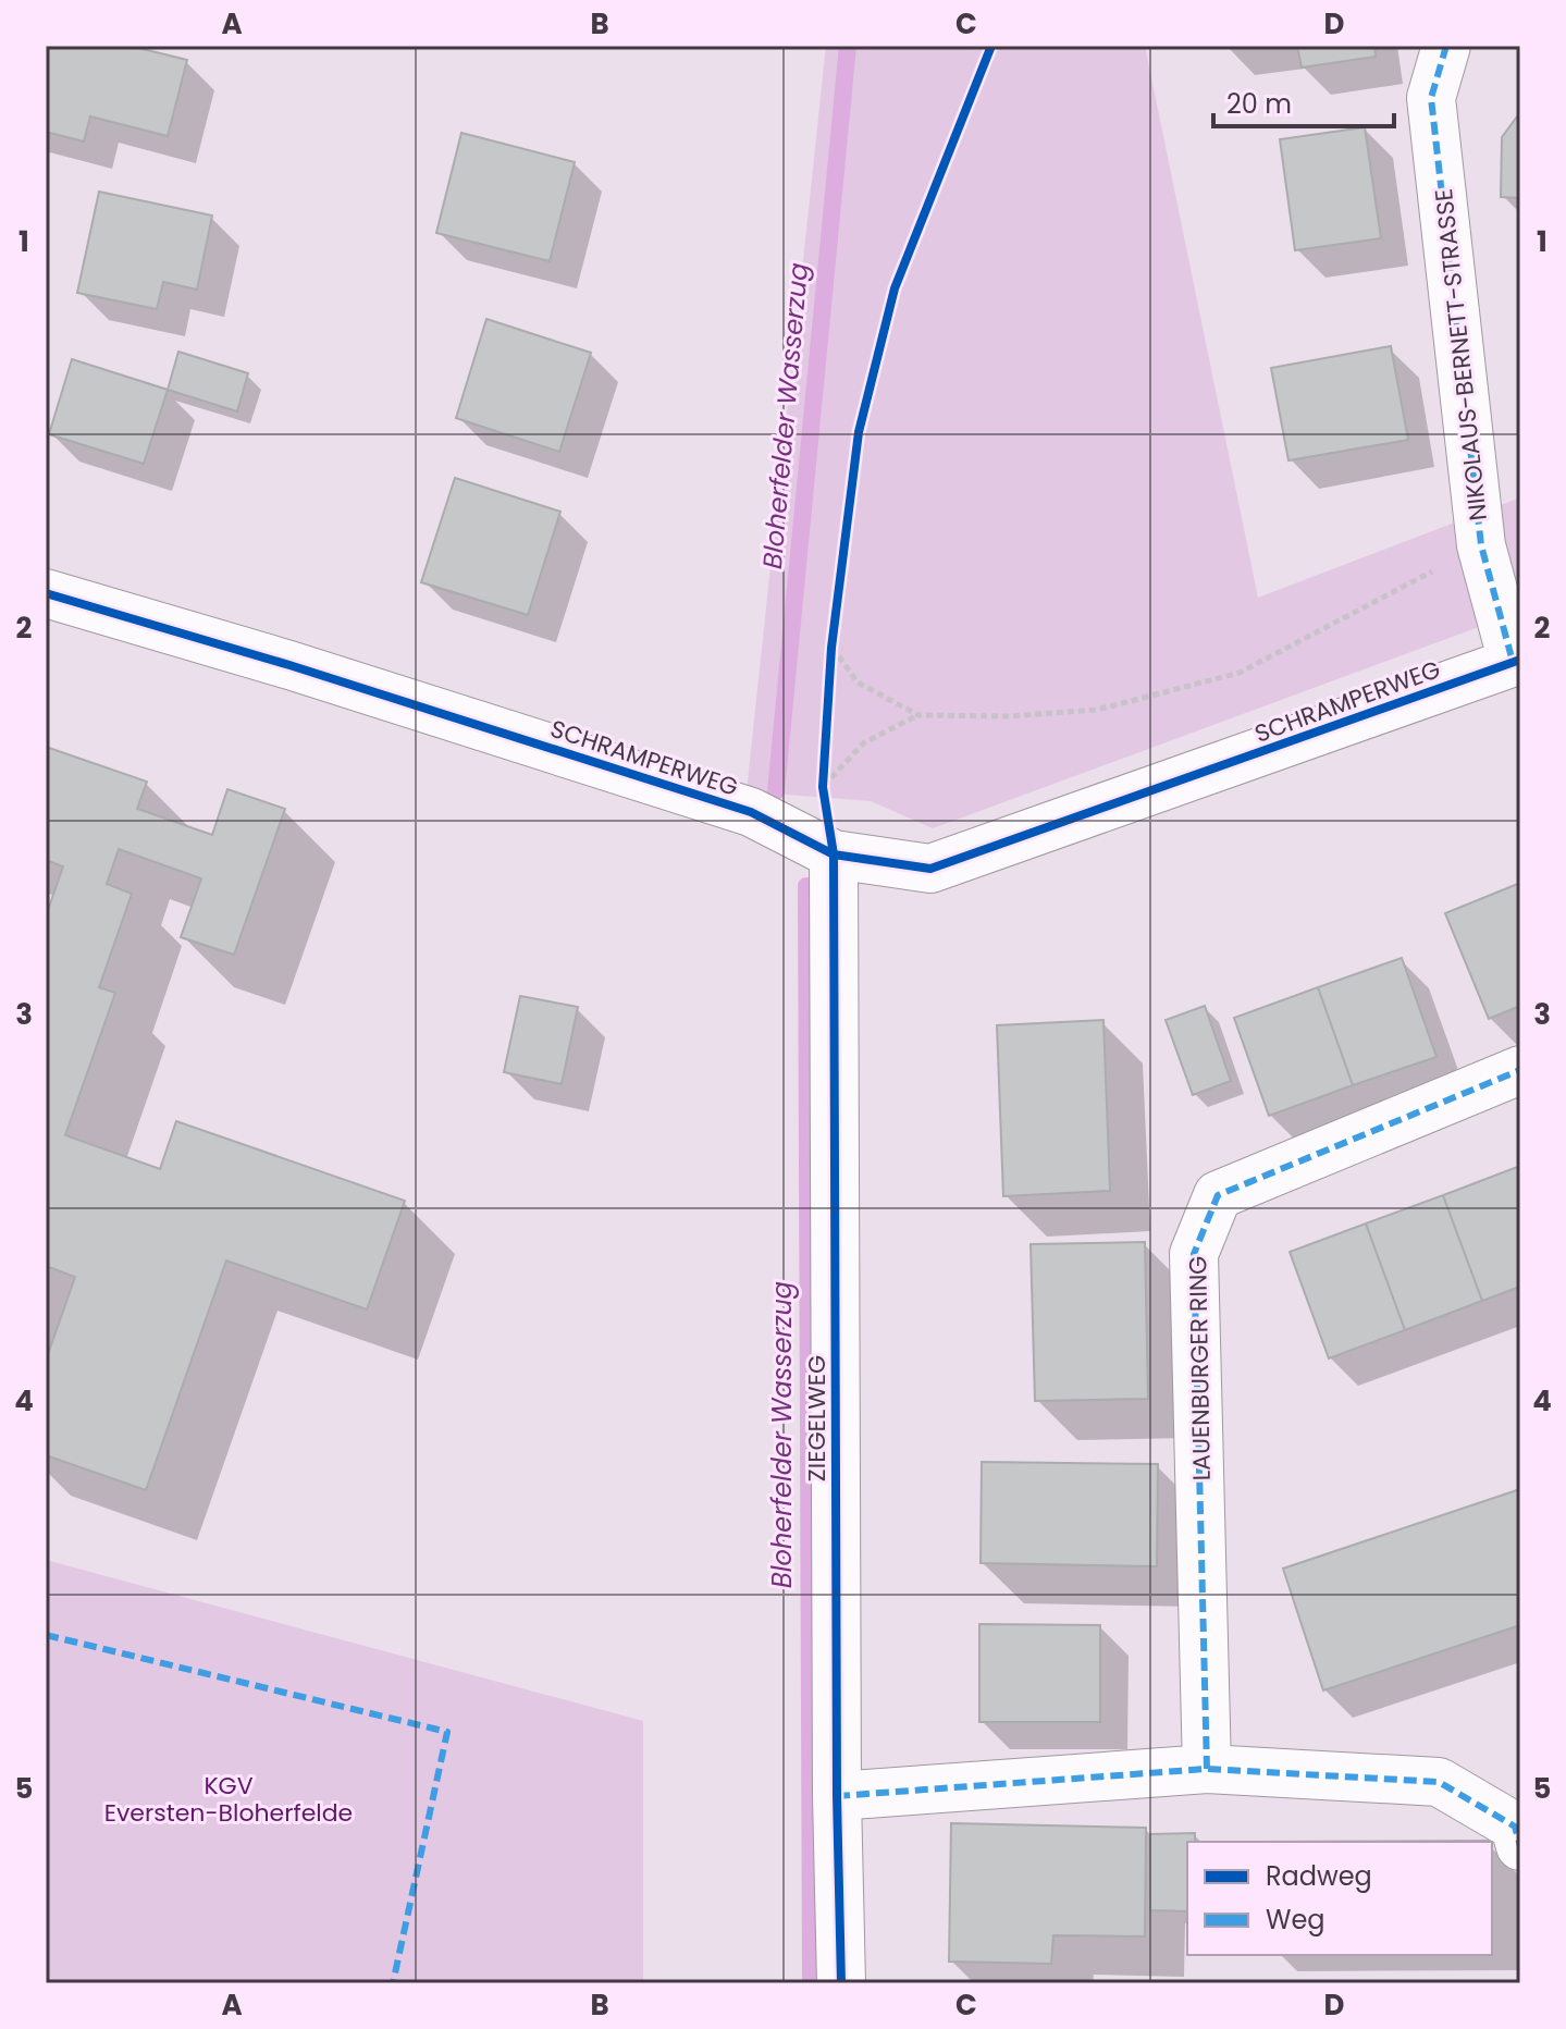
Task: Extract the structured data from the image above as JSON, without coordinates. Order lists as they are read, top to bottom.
{
  "streets": {
    "street": [
      "NIKOLAUS-BERNETT-STRASSE",
      "SCHRAMPERWEG",
      "LAUENBURGER RING",
      "ZIEGELWEG"
    ]
  },
  "crossings": [
    ["NIKOLAUS-BERNETT-STRASSE", "SCHRAMPERWEG"],
    ["SCHRAMPERWEG", "ZIEGELWEG"]
  ],
  "water": ["Bloherfelder Wasserzug"],
  "parks": ["KGV Eversten-Bloherfelde"],
  "legend": ["Radweg", "Weg"],
  "scale_bar": "20 m",
  "grid": {
    "columns": [
      "A",
      "B",
      "C",
      "D"
    ],
    "rows": [
      "1",
      "2",
      "3",
      "4",
      "5"
    ]
  }
}
